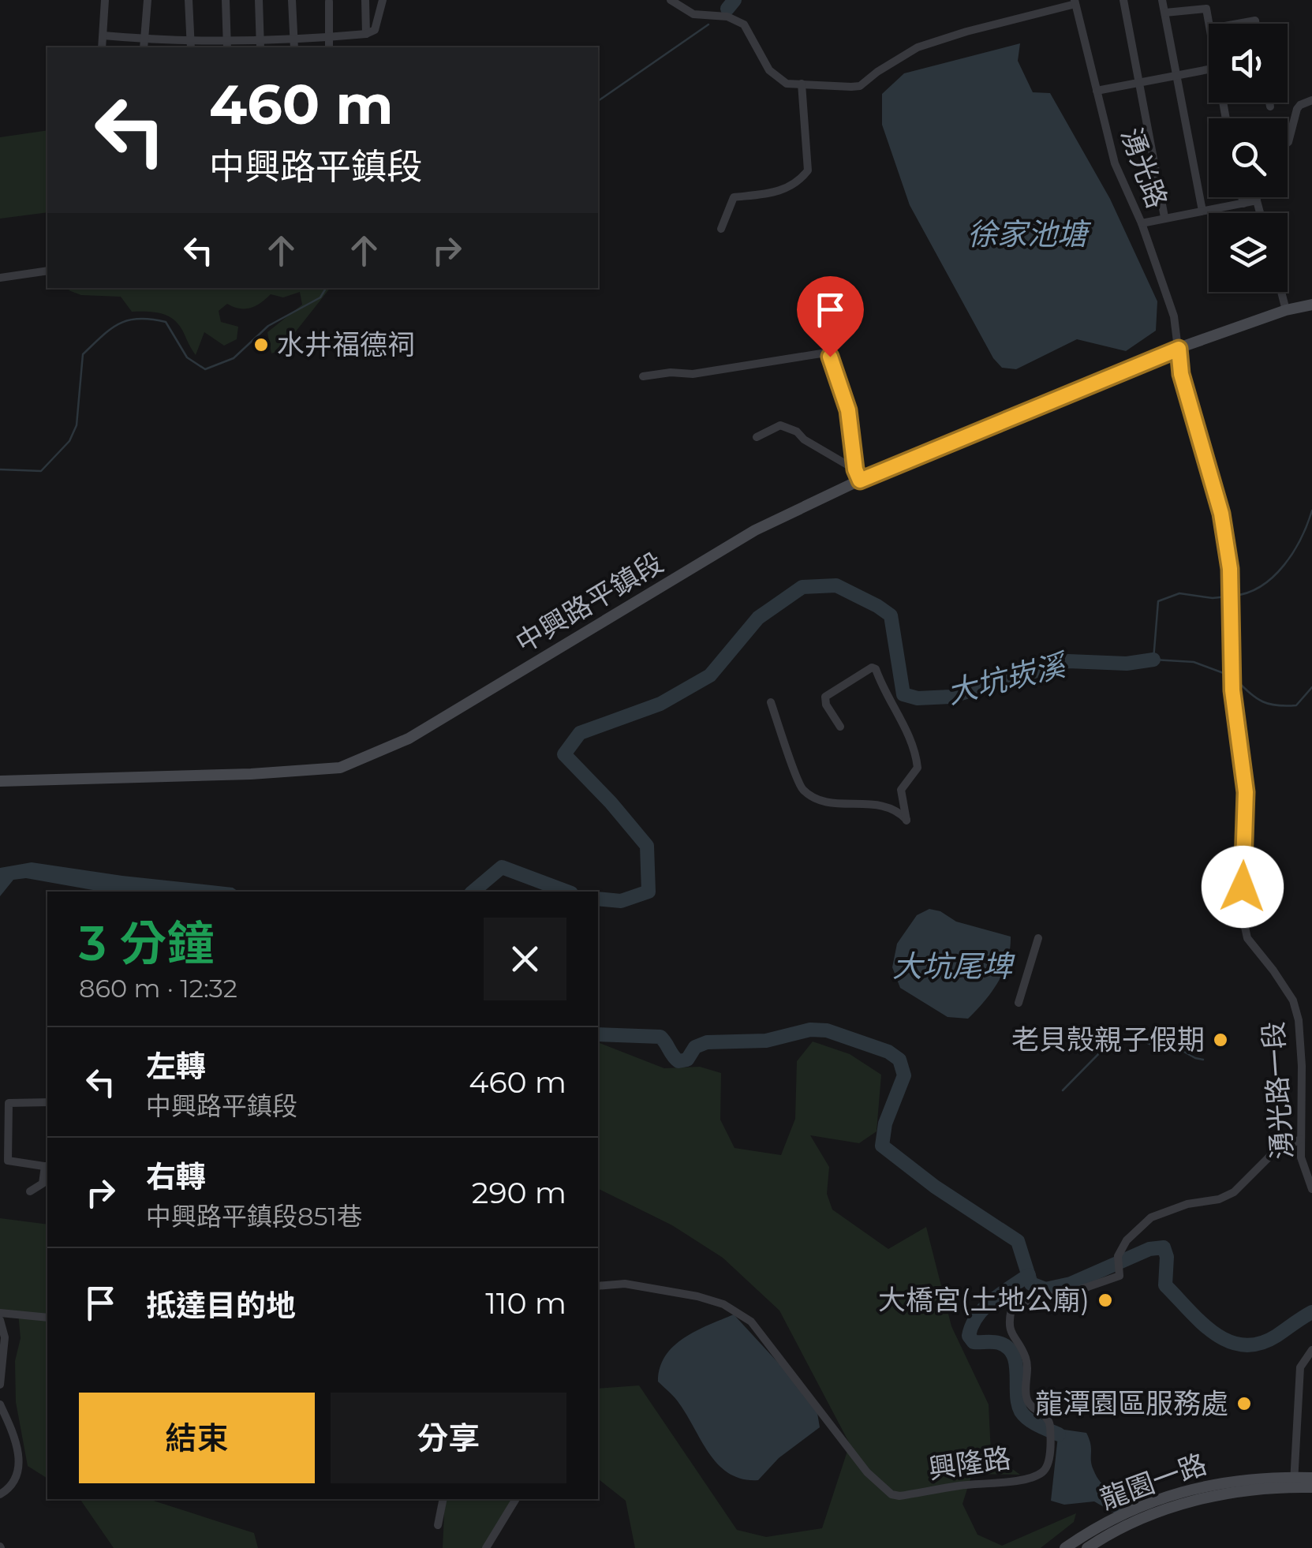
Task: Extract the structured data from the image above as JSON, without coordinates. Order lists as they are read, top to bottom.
{
  "streets": {
    "street": [
      "湧光路",
      "中興路平鎮段",
      "湧光路一段",
      "興隆路",
      "龍園一路"
    ]
  },
  "crossings": [
    ["湧光路", "中興路平鎮段"],
    ["湧光路", "湧光路一段"],
    ["中興路平鎮段", "湧光路一段"],
    ["湧光路一段", "興隆路"]
  ],
  "water": ["徐家池塘", "大坑崁溪", "大坑尾埤"],
  "places": [
    "水井福德祠",
    "老貝殼親子假期",
    "大橋宮(土地公廟)",
    "龍潭園區服務處"
  ],
  "page": {
    "turn": ["460 m", "中興路平鎮段"],
    "heading": ["3 分鐘", "860 m · 12:32"],
    "list": [
      {
        "name": "左轉",
        "note": "中興路平鎮段",
        "value": "460 m"
      },
      {
        "name": "右轉",
        "note": "中興路平鎮段851巷",
        "value": "290 m"
      },
      {
        "name": "抵達目的地",
        "value": "110 m"
      }
    ],
    "buttons": ["結束", "分享"]
  }
}
